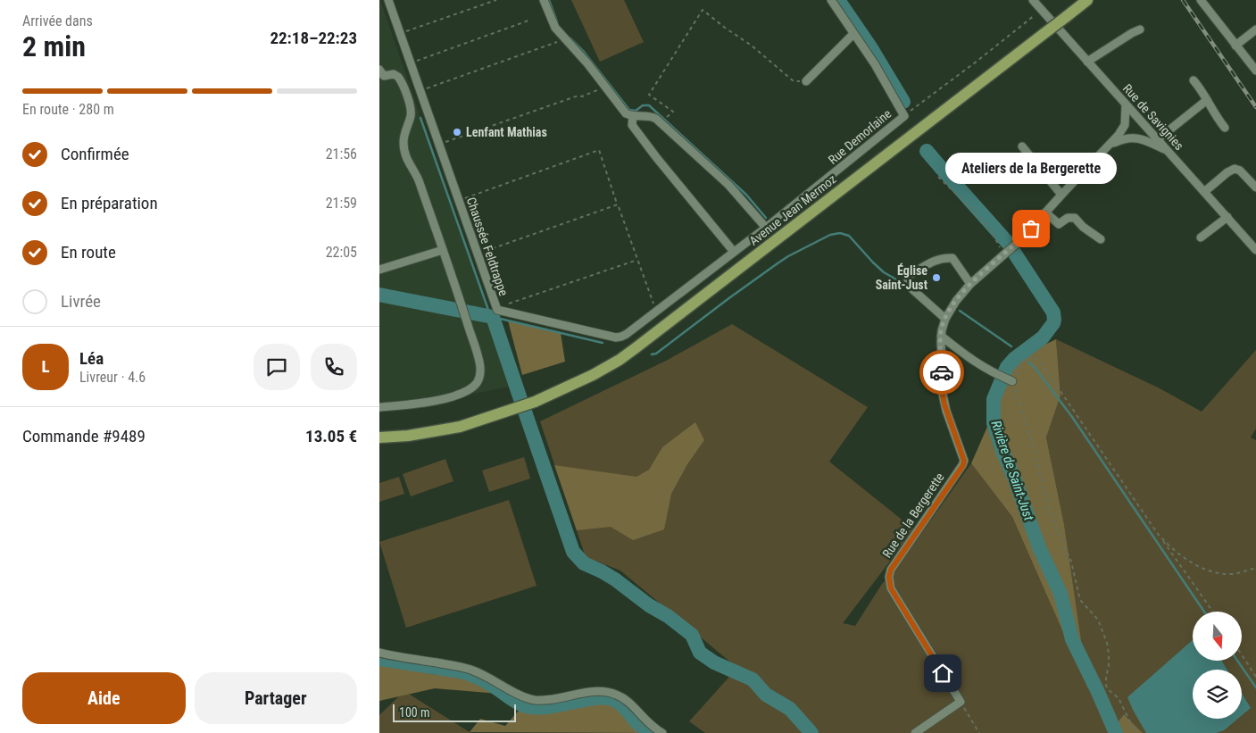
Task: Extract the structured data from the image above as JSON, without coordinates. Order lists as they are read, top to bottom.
{
  "streets": {
    "main road": ["Avenue Jean Mermoz"],
    "street": [
      "Rue de Savignies",
      "Rue Demorlaine",
      "Chaussée Feldtrappe",
      "Rue de la Bergerette"
    ]
  },
  "crossings": [
    ["Rue de Savignies", "Rue de la Bergerette"],
    ["Rue Demorlaine", "Chaussée Feldtrappe"]
  ],
  "water": ["Rivière de Saint-Just"],
  "places": ["Lenfant Mathias", "Ateliers de la Bergerette", "Église Saint-Just"],
  "scale_bar": "100 m",
  "north": "bottom",
  "page": {
    "heading": ["2 min", "Arrivée dans", "22:18–22:23"],
    "panel": [
      "Léa",
      "Livreur · 4.6",
      "Commande #9489",
      "13.05 €"
    ],
    "bar": "En route · 280 m",
    "list": [
      ["Confirmée", "21:56"],
      ["En préparation", "21:59"],
      ["En route", "22:05"],
      "Livrée"
    ],
    "bubble": "Ateliers de la Bergerette",
    "round": "L",
    "buttons": ["Aide", "Partager"],
    "scale": "100 m"
  }
}
